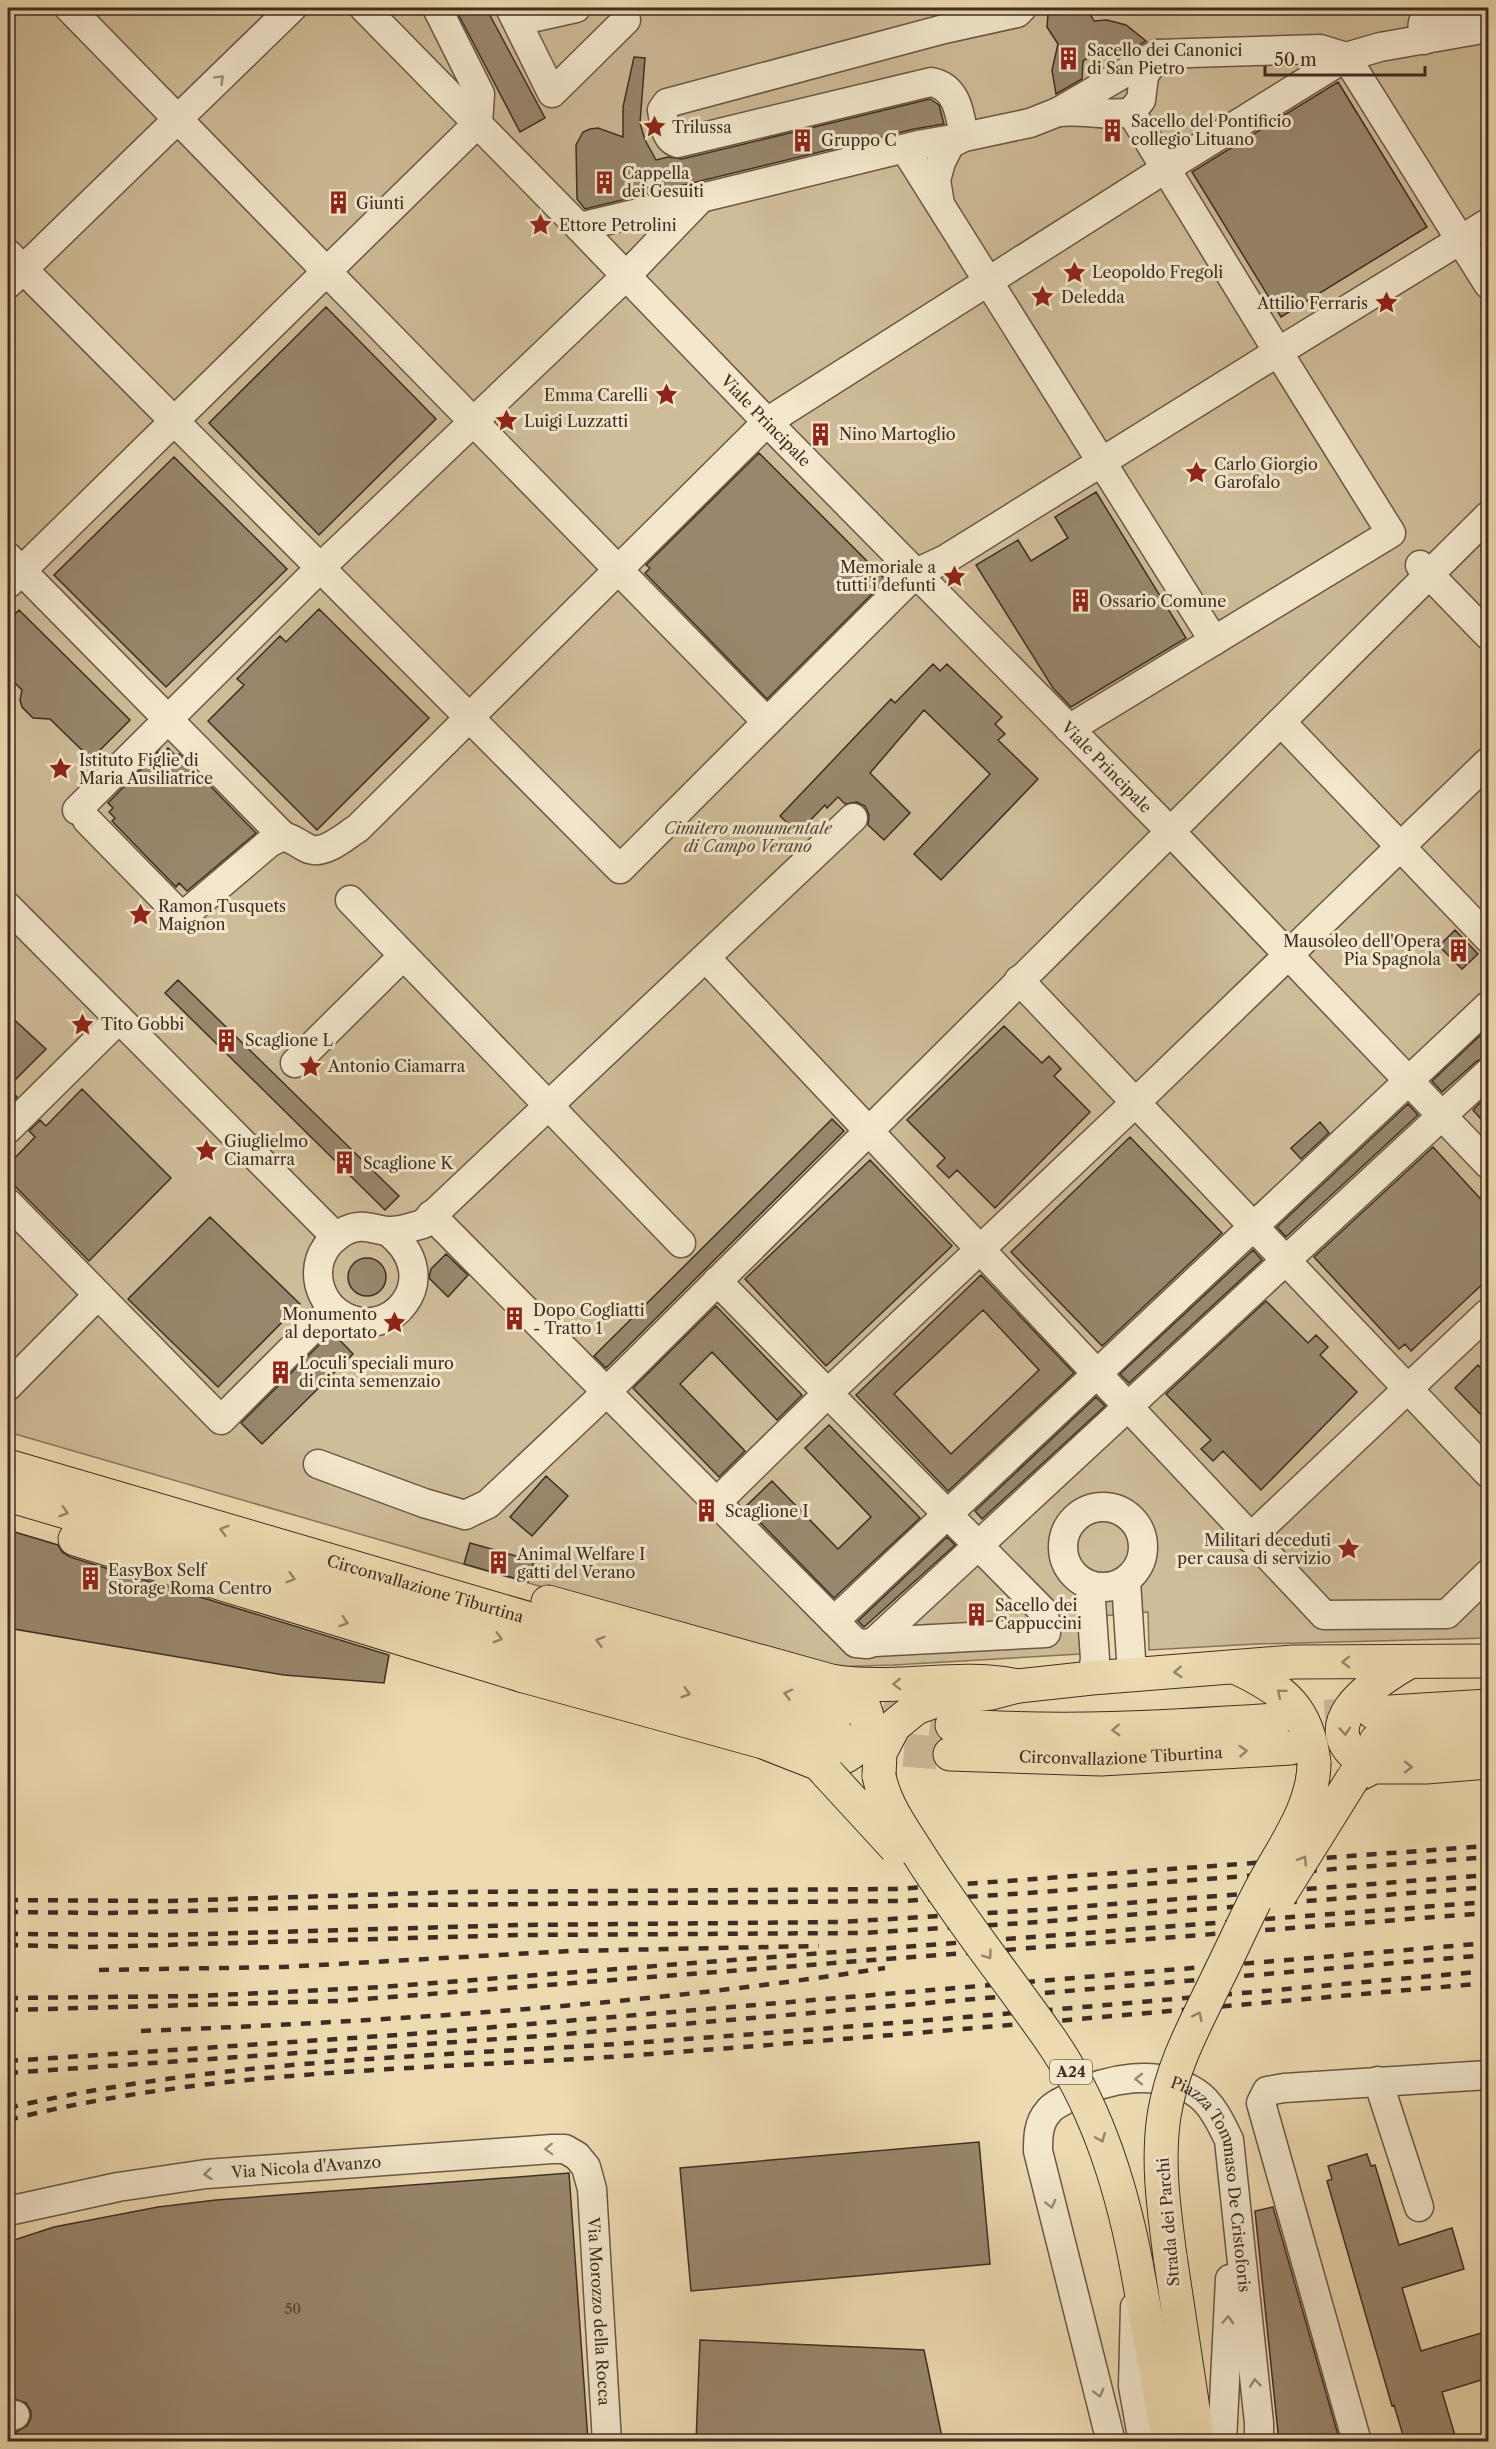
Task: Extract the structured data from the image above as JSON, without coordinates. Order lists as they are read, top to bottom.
{
  "streets": {
    "highway": ["Circonvallazione Tiburtina", "A24", "Strada dei Parchi"],
    "street": [
      "Viale Principale",
      "Via Nicola d'Avanzo",
      "Piazza Tommaso De Cristoforis",
      "Via Morozzo della Rocca"
    ]
  },
  "crossings": [
    ["A24", "Strada dei Parchi"],
    ["Via Nicola d'Avanzo", "Via Morozzo della Rocca"]
  ],
  "one_way": ["Via Nicola d'Avanzo"],
  "parks": ["Cimitero monumentale di Campo Verano"],
  "places": {
    "building": [
      "Sacello dei Canonici di San Pietro",
      "Sacello del Pontificio collegio Lituano",
      "Gruppo C",
      "Cappella dei Gesuiti",
      "Giunti",
      "Nino Martoglio",
      "Ossario Comune",
      "Mausoleo dell'Opera Pia Spagnola",
      "Scaglione L",
      "Scaglione K",
      "Dopo Cogliatti - Tratto 1",
      "Loculi speciali muro di cinta semenzaio",
      "Scaglione I",
      "Animal Welfare I gatti del Verano",
      "EasyBox Self Storage Roma Centro",
      "Sacello dei Cappuccini"
    ],
    "place": [
      "Trilussa",
      "Ettore Petrolini",
      "Leopoldo Fregoli",
      "Deledda",
      "Attilio Ferraris",
      "Emma Carelli",
      "Luigi Luzzatti",
      "Carlo Giorgio Garofalo",
      "Memoriale a tutti i defunti",
      "Istituto Figlie di Maria Ausiliatrice",
      "Ramon Tusquets Maignon",
      "Tito Gobbi",
      "Antonio Ciamarra",
      "Giuglielmo Ciamarra",
      "Monumento al deportato",
      "Militari deceduti per causa di servizio"
    ]
  },
  "house_numbers": ["50"],
  "scale_bar": "50 m"
}
